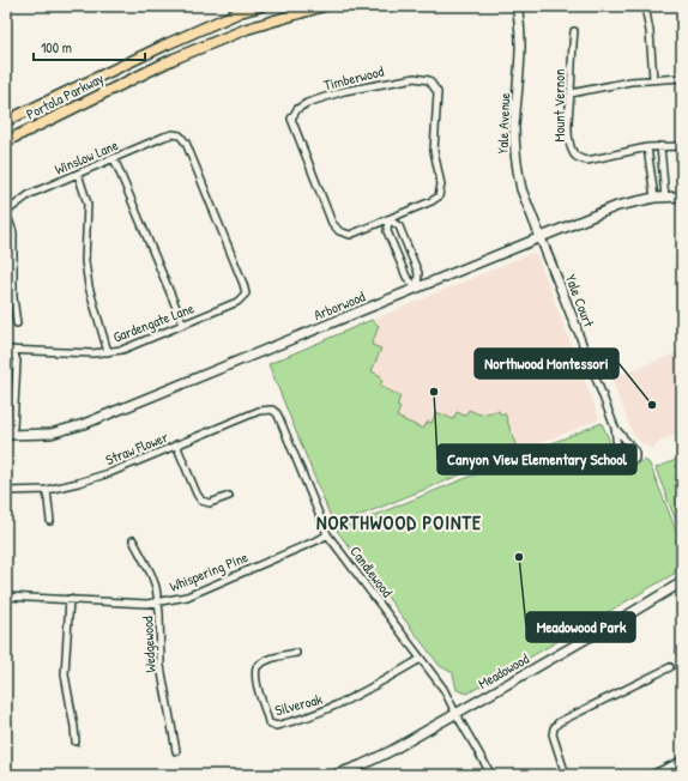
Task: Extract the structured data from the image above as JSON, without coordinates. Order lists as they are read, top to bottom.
{
  "streets": {
    "main road": ["Portola Parkway"],
    "street": [
      "Timberwood",
      "Mount Vernon",
      "Yale Avenue",
      "Winslow Lane",
      "Yale Court",
      "Arborwood",
      "Gardengate Lane",
      "Straw Flower",
      "Whispering Pine",
      "Candlewood",
      "Wedgewood",
      "Meadowood",
      "Silveroak"
    ]
  },
  "crossings": [
    ["Yale Avenue", "Yale Court"],
    ["Yale Avenue", "Arborwood"],
    ["Winslow Lane", "Gardengate Lane"],
    ["Yale Court", "Arborwood"],
    ["Straw Flower", "Candlewood"],
    ["Whispering Pine", "Candlewood"],
    ["Whispering Pine", "Wedgewood"],
    ["Candlewood", "Meadowood"],
    ["Candlewood", "Silveroak"]
  ],
  "districts": ["NORTHWOOD POINTE"],
  "places": ["Canyon View Elementary School", "Northwood Montessori", "Meadowood Park"],
  "scale_bar": "100 m"
}
